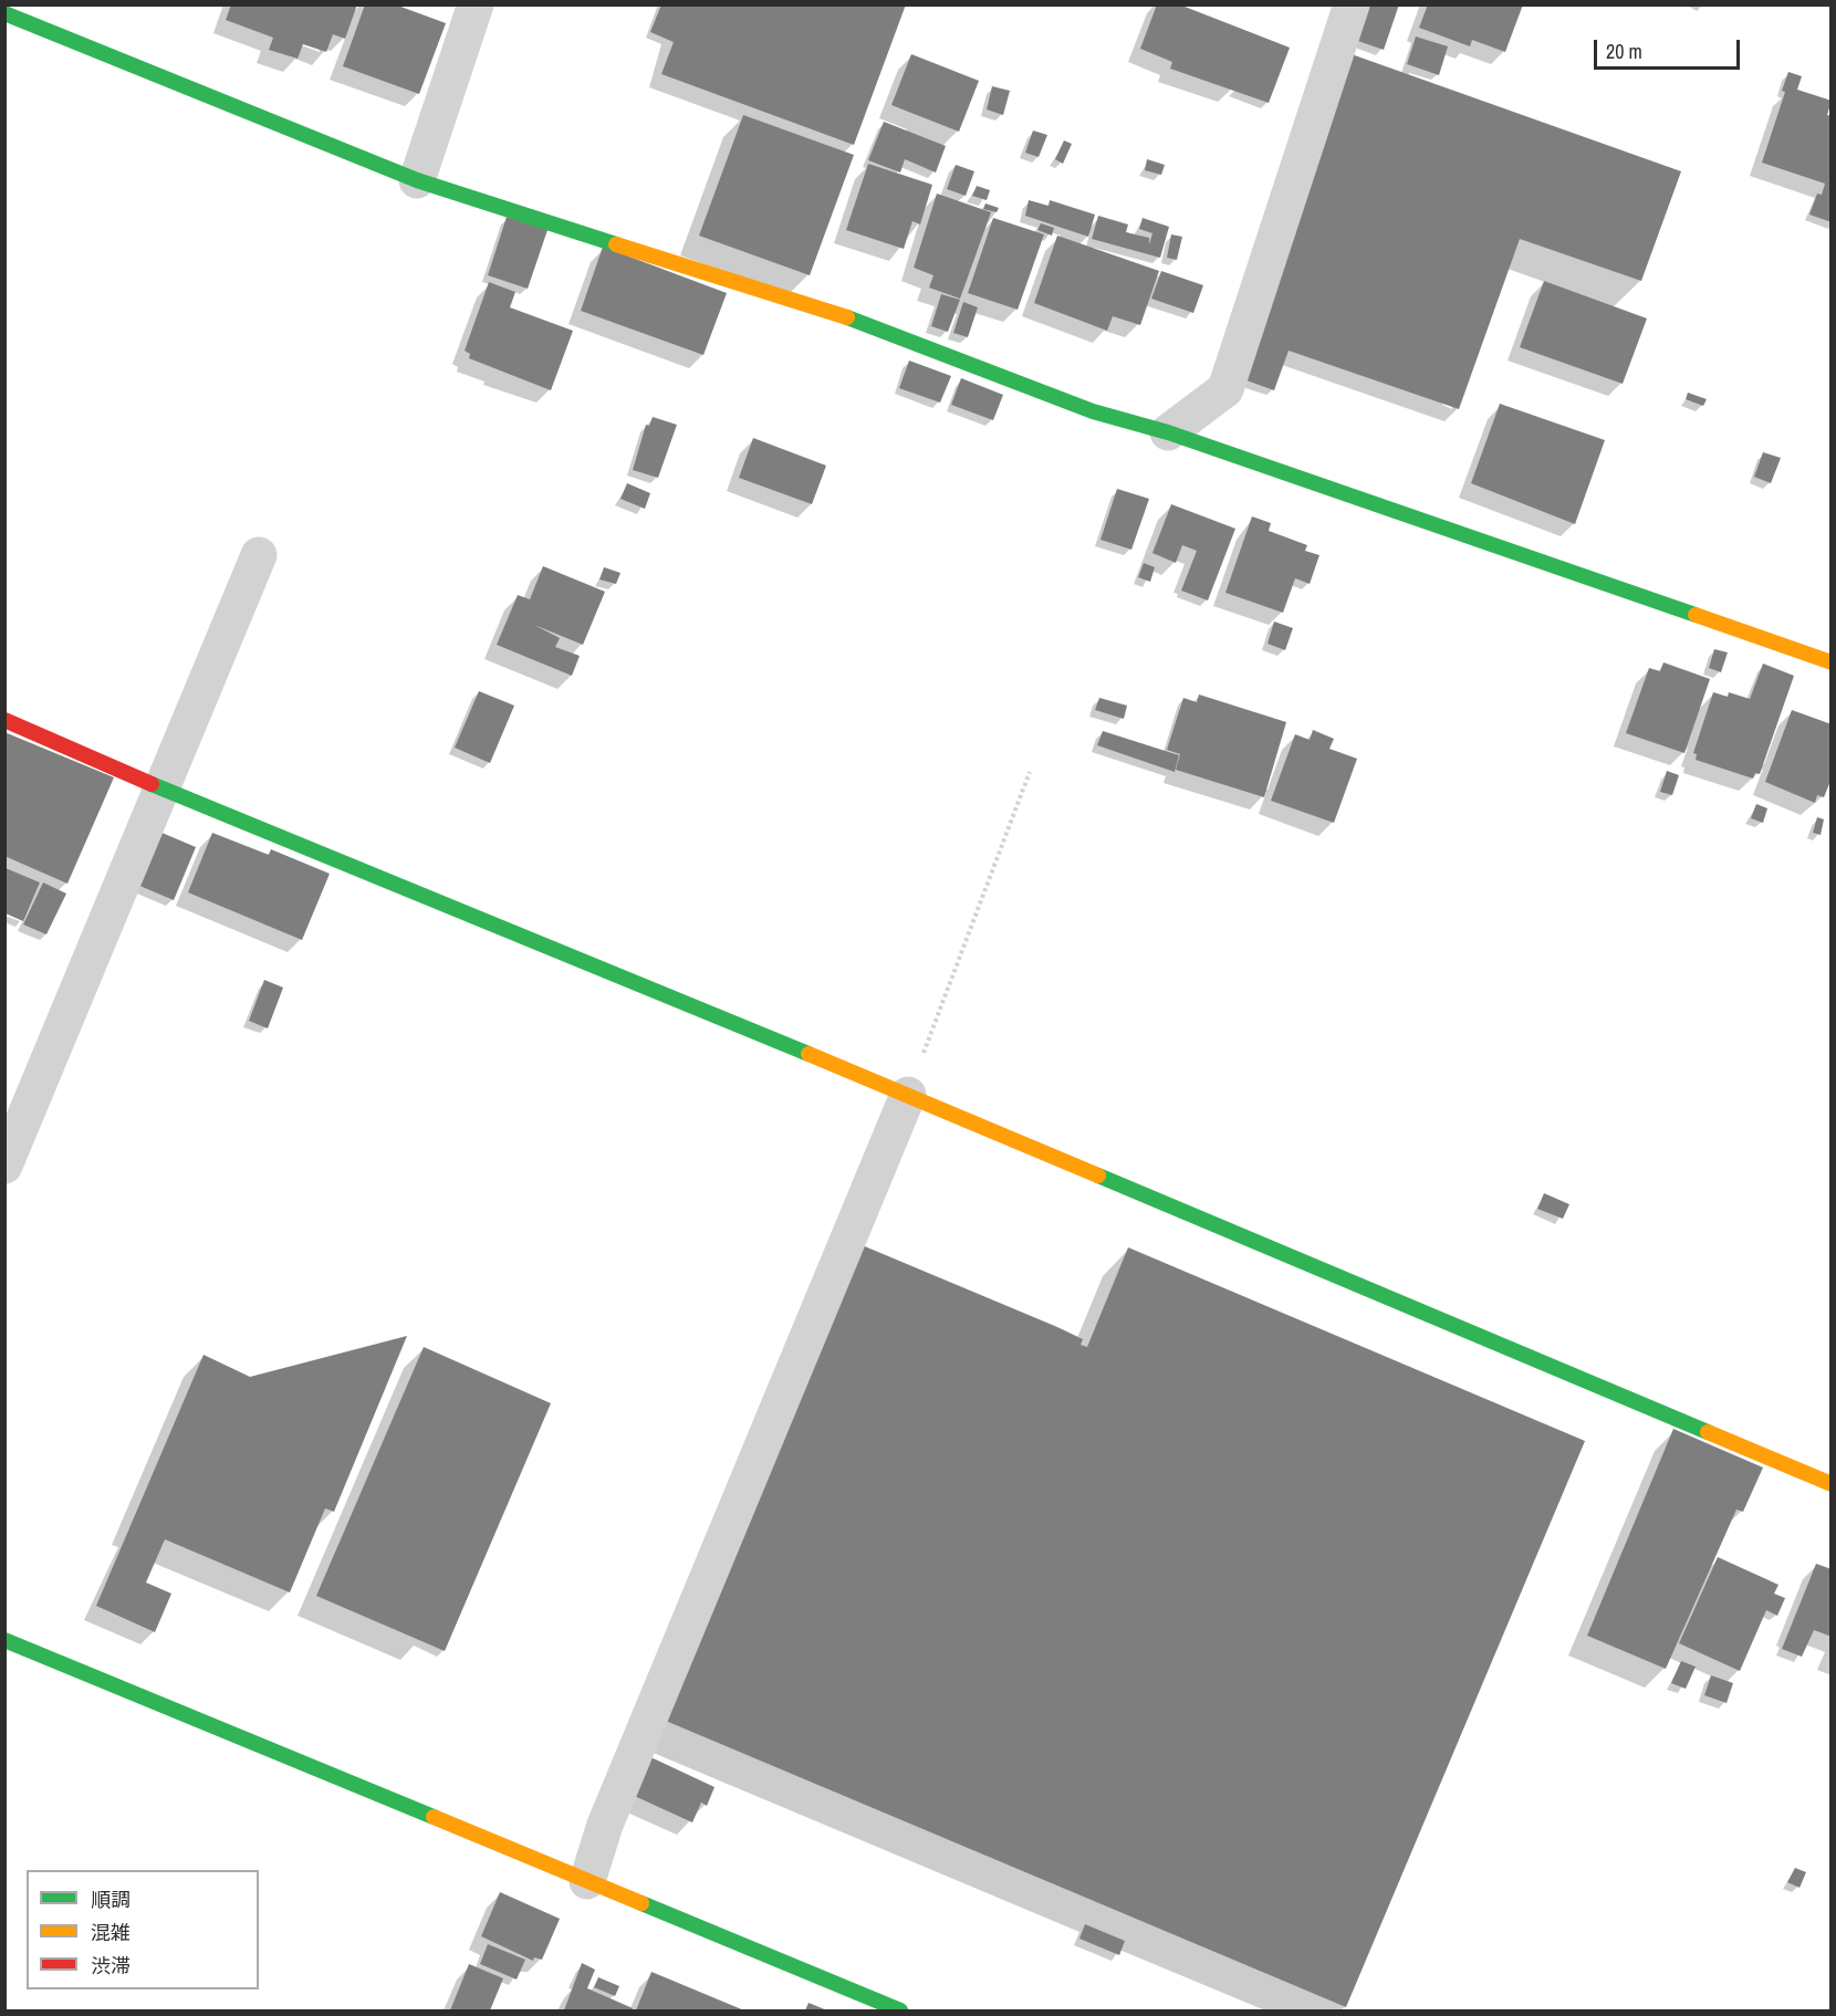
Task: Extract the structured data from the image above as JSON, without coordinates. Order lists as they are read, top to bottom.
{
  "legend": ["順調", "混雑", "渋滞"],
  "scale_bar": "20 m"
}
